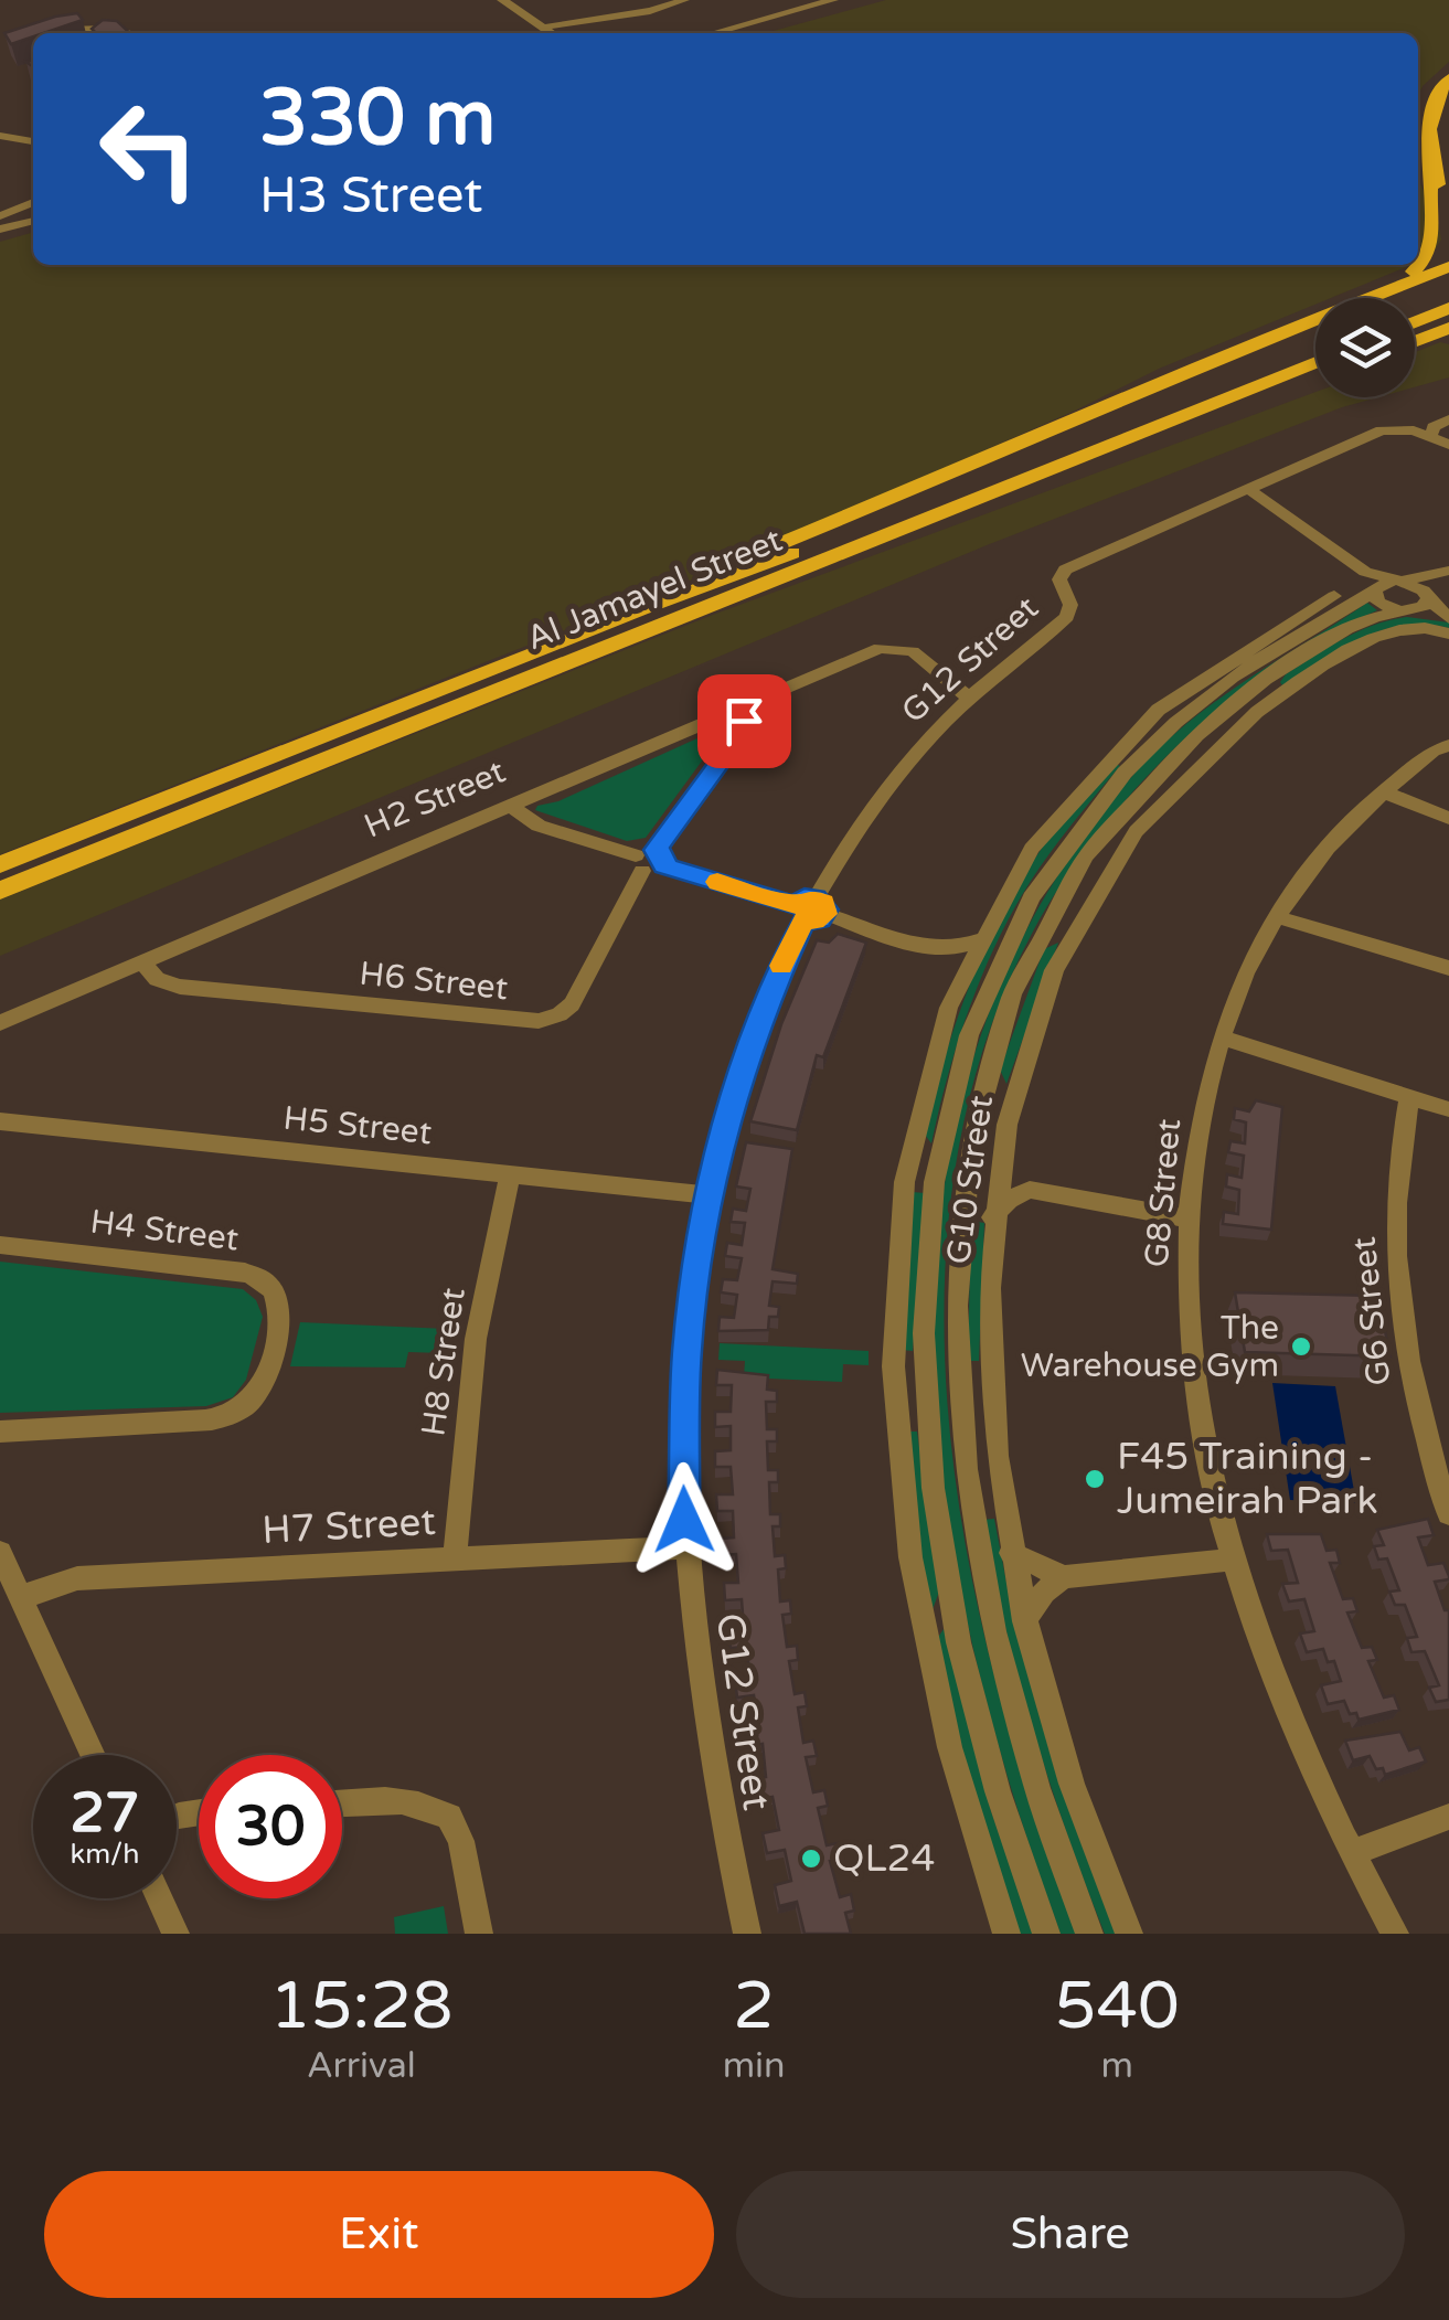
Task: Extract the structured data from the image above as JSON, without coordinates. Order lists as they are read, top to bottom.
{
  "streets": {
    "main road": ["Al Jamayel Street"],
    "street": [
      "G12 Street",
      "H2 Street",
      "H6 Street",
      "H5 Street",
      "G10 Street",
      "G8 Street",
      "H4 Street",
      "G6 Street",
      "H8 Street",
      "H7 Street"
    ]
  },
  "crossings": [
    ["G12 Street", "H2 Street"],
    ["G12 Street", "H5 Street"],
    ["G12 Street", "H7 Street"],
    ["H2 Street", "H6 Street"],
    ["H5 Street", "H8 Street"],
    ["H8 Street", "H7 Street"]
  ],
  "places": ["The Warehouse Gym", "F45 Training - Jumeirah Park", "QL24"],
  "page": {
    "turn": ["330 m", "H3 Street"],
    "speed": "27 km/h",
    "limit": "30",
    "eta": [
      "15:28",
      "Arrival",
      "2",
      "min",
      "540",
      "m"
    ],
    "buttons": ["Exit", "Share"]
  }
}
